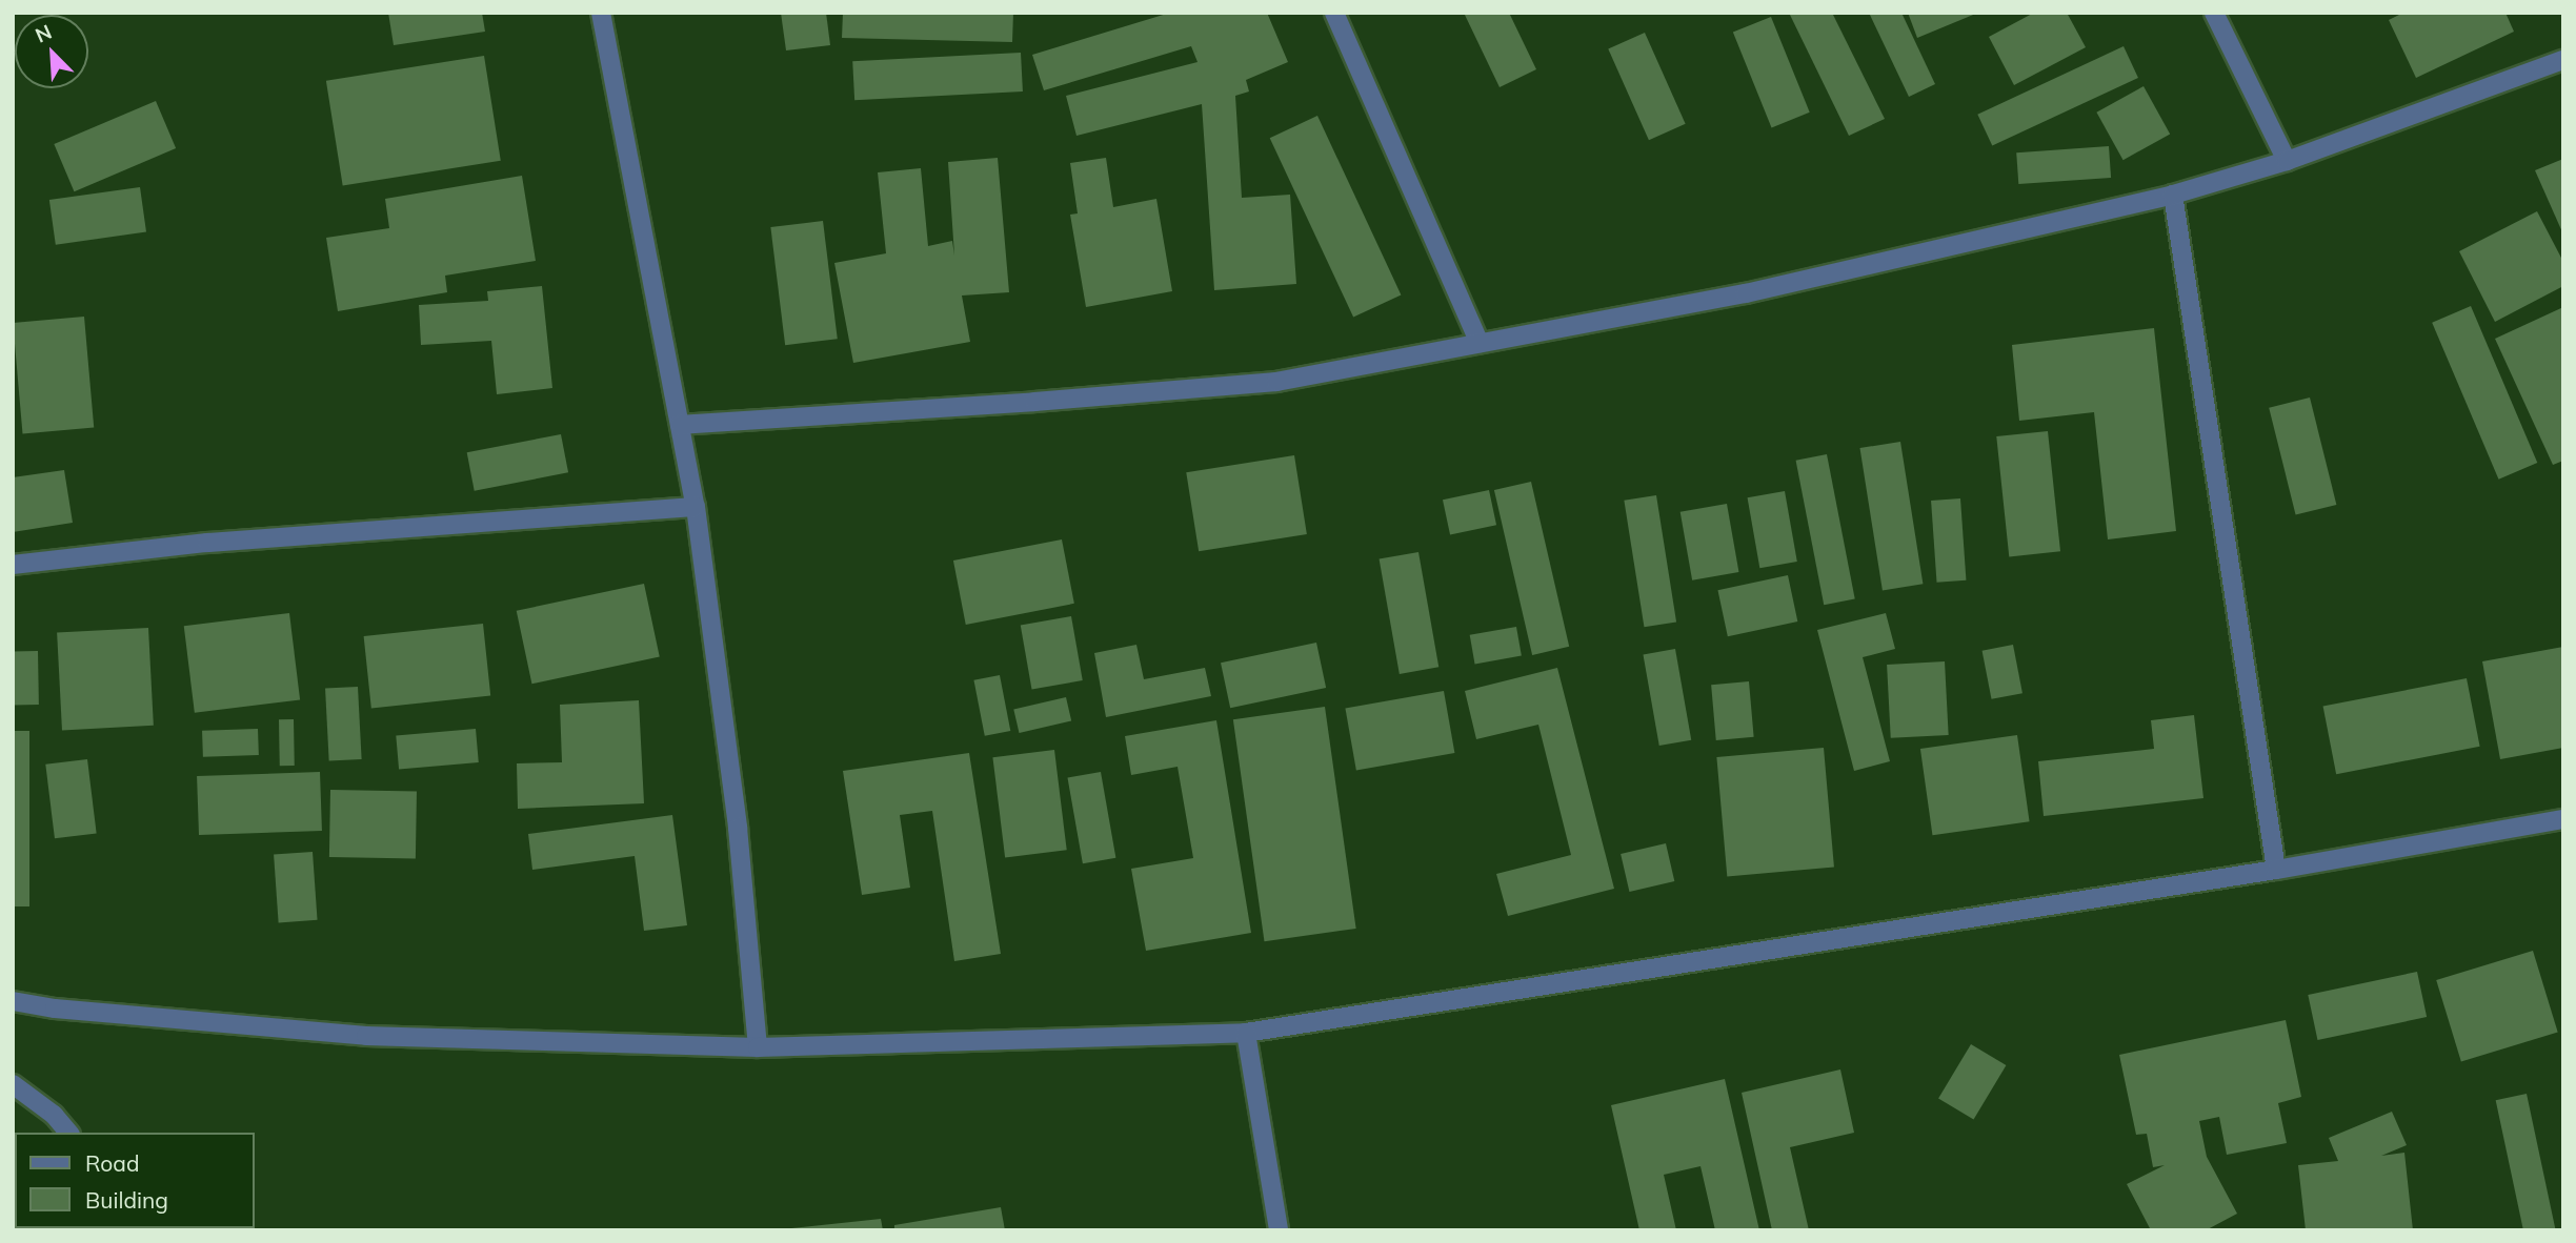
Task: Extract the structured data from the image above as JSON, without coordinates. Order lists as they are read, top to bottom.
{
  "legend": ["Road", "Building"],
  "north": "top left"
}
